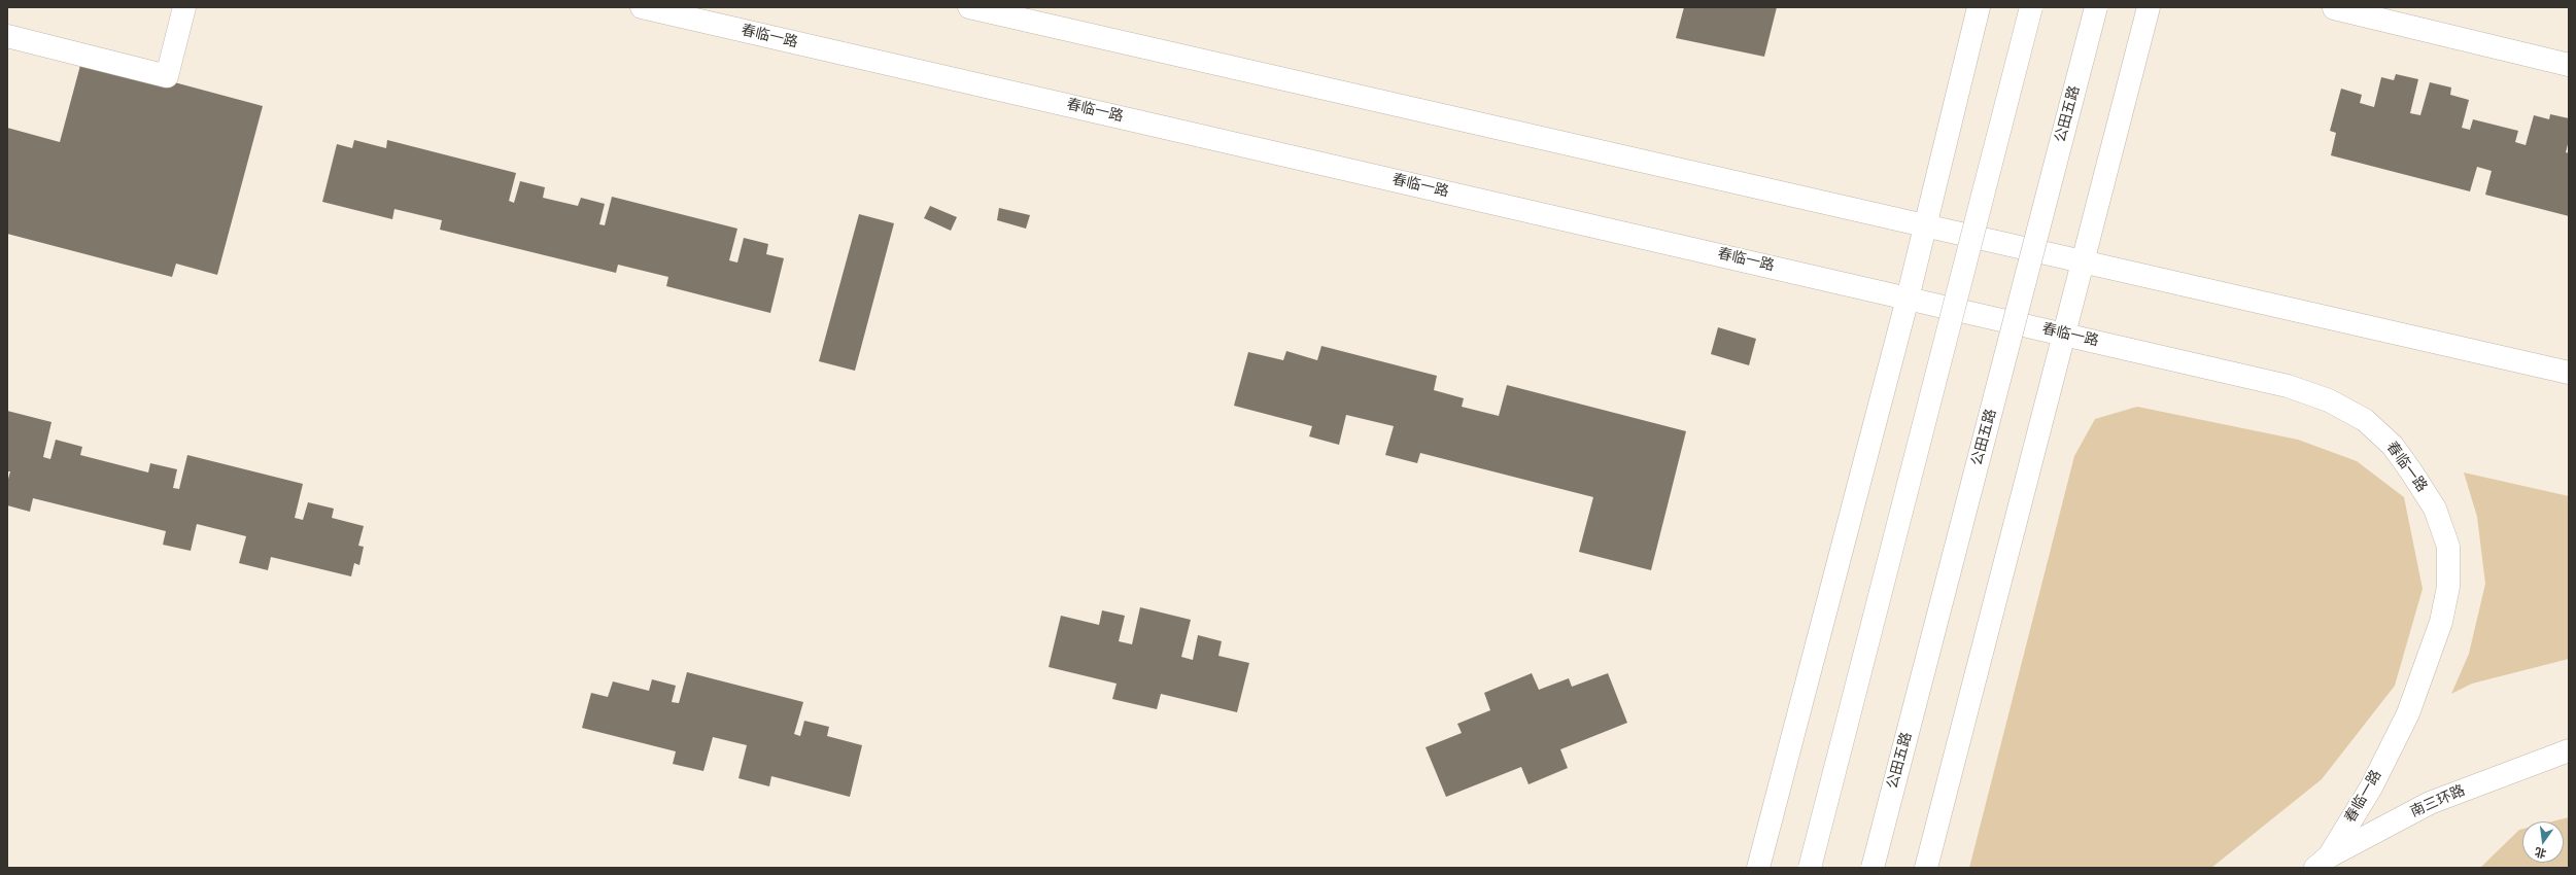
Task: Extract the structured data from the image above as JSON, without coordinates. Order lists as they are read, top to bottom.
{
  "streets": {
    "main road": ["春临一路", "公田五路", "南三环路"]
  },
  "crossings": [
    ["春临一路", "南三环路"]
  ],
  "north": "bottom"
}
